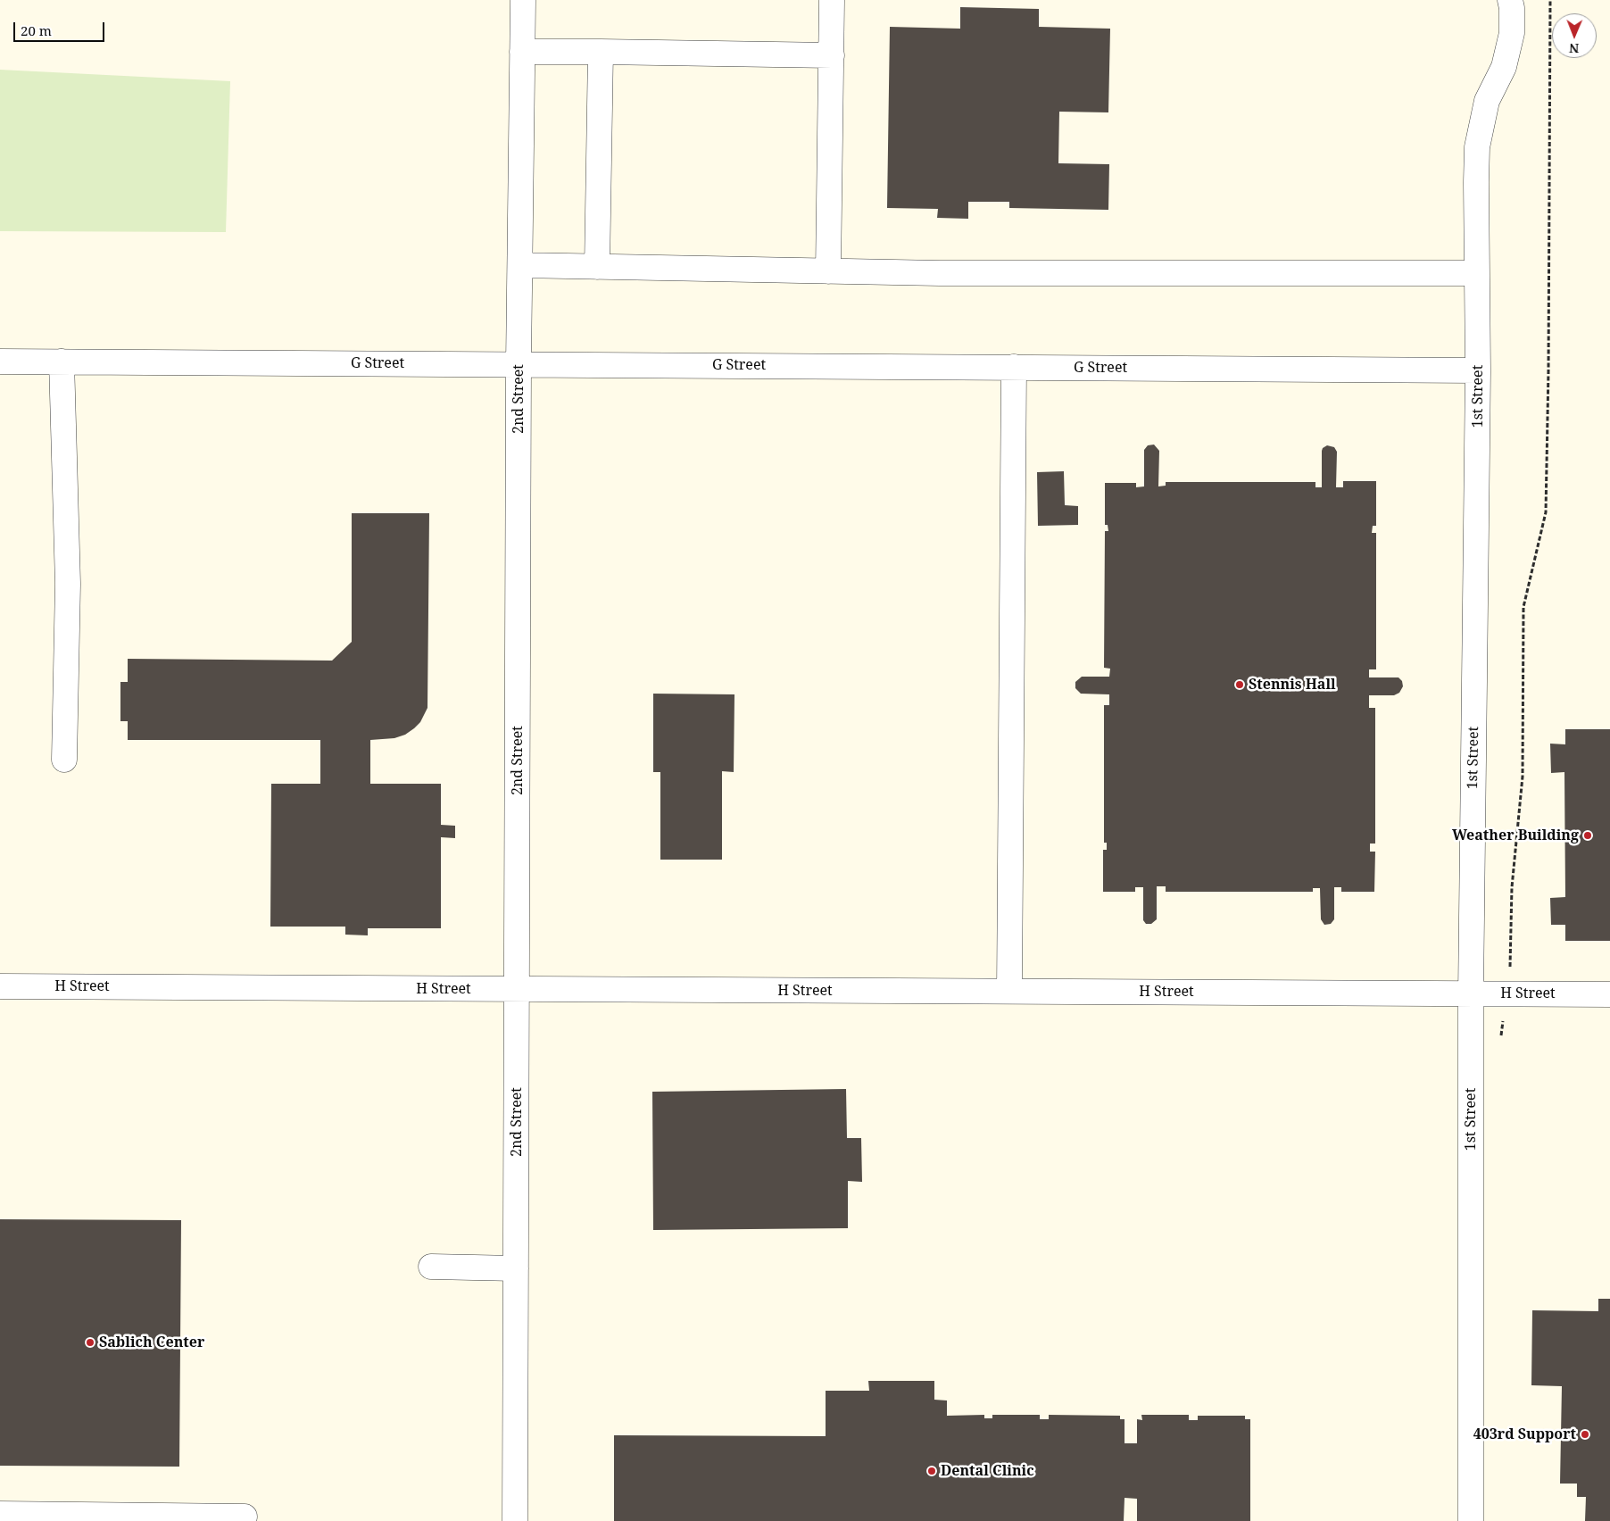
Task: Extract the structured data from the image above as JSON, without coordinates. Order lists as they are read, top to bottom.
{
  "streets": {
    "street": [
      "G Street",
      "1st Street",
      "2nd Street",
      "H Street"
    ]
  },
  "crossings": [
    ["G Street", "1st Street"],
    ["G Street", "2nd Street"],
    ["1st Street", "H Street"],
    ["2nd Street", "H Street"]
  ],
  "places": [
    "Stennis Hall",
    "Weather Building",
    "Sablich Center",
    "403rd Support",
    "Dental Clinic"
  ],
  "scale_bar": "20 m",
  "north": "bottom"
}
